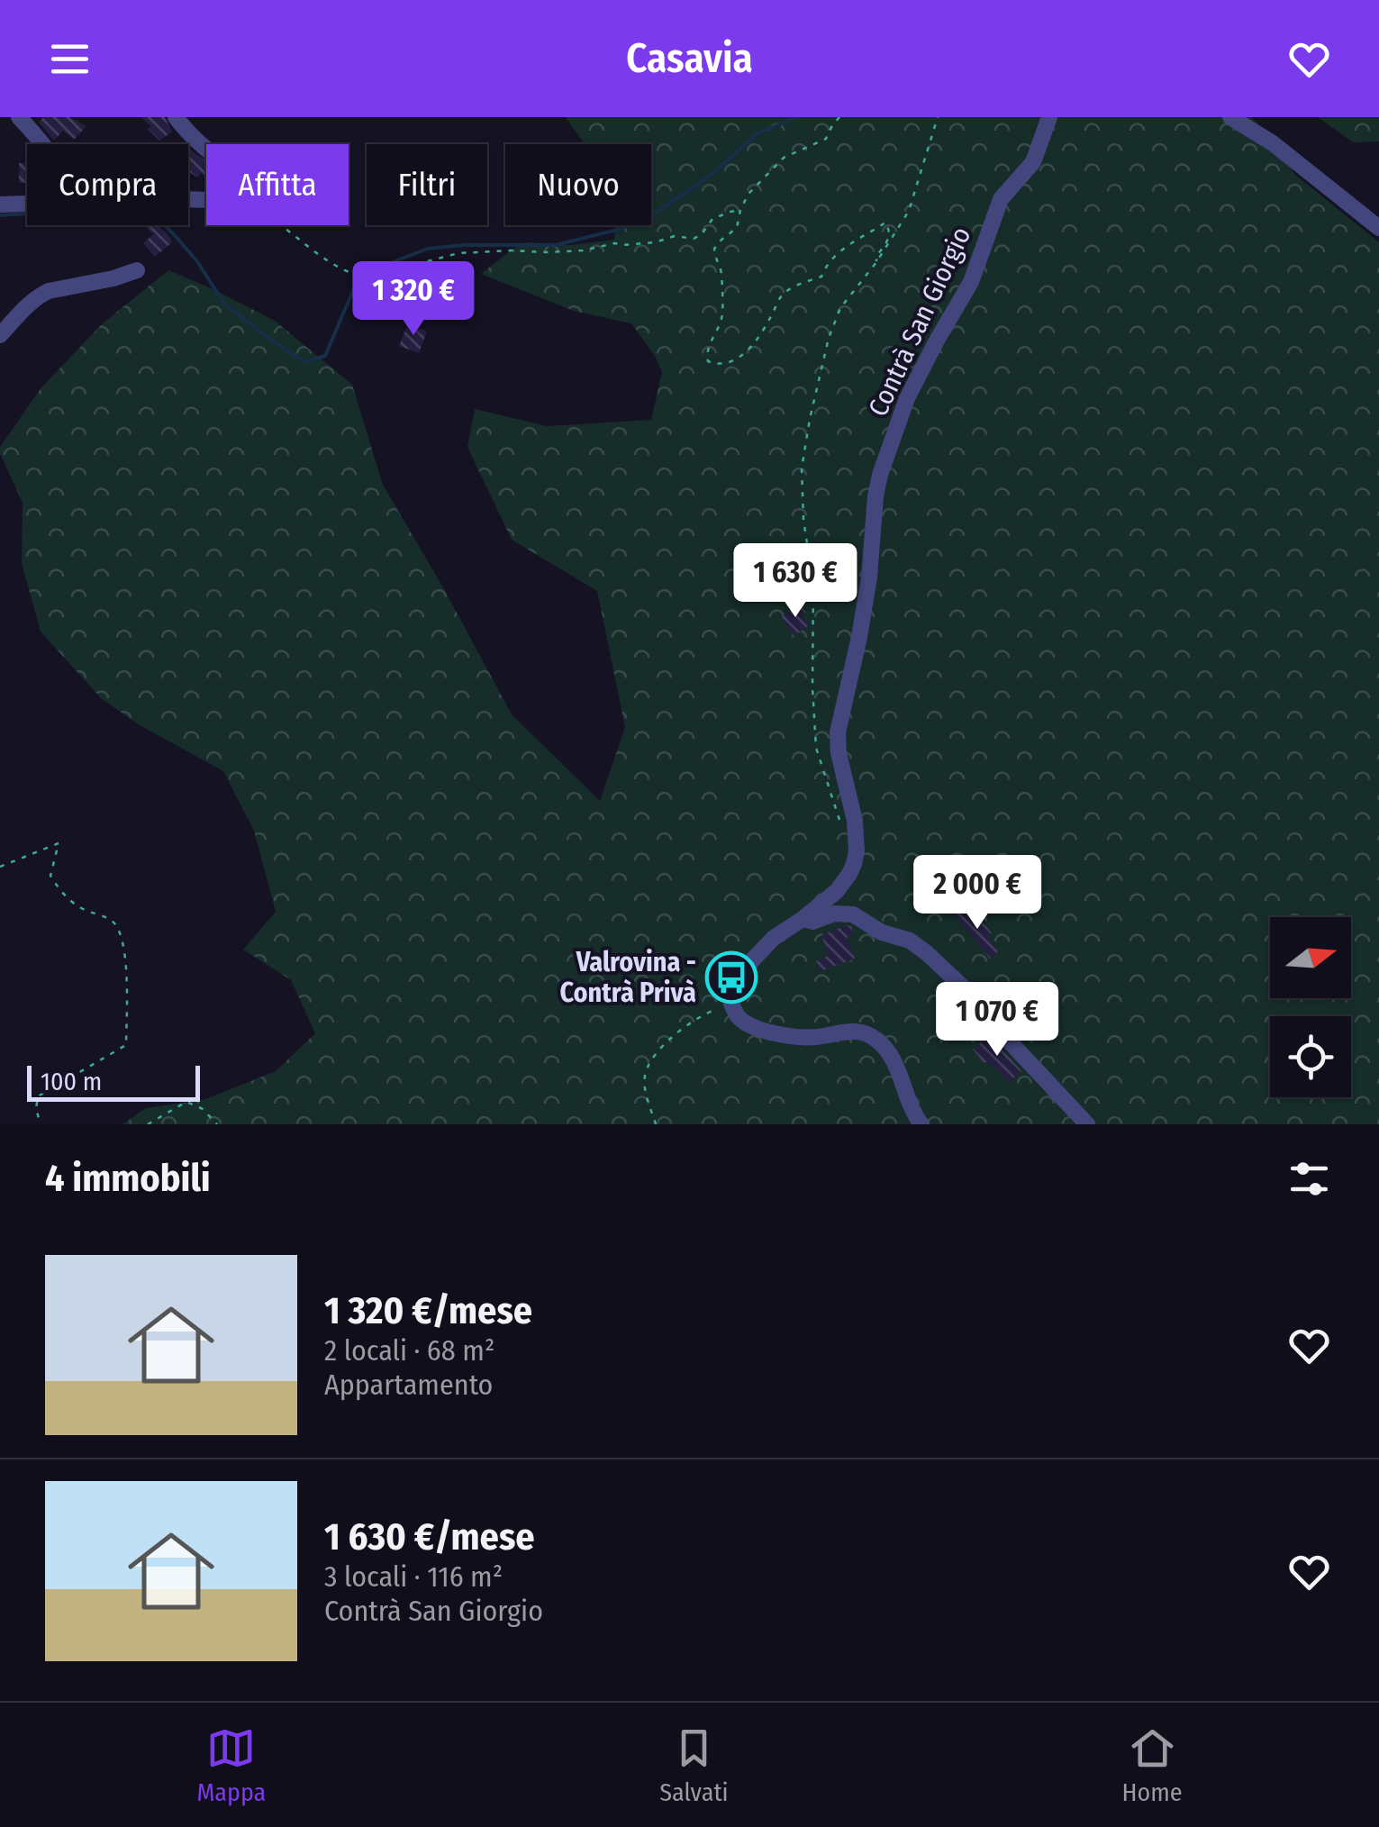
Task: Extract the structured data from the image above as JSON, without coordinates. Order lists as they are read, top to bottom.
{
  "streets": {
    "street": ["Contrà San Giorgio"]
  },
  "places": {
    "bus stop": ["Valrovina - Contrà Privà"]
  },
  "scale_bar": "100 m",
  "north": "right",
  "page": {
    "header": "Casavia",
    "chip": [
      "Compra",
      "Affitta",
      "Filtri",
      "Nuovo"
    ],
    "price": [
      "1 320 €",
      "1 630 €",
      "2 000 €",
      "1 070 €"
    ],
    "scale": "100 m",
    "heading": "4 immobili",
    "list": [
      {
        "name": "1 320 €/mese",
        "note": "2 locali · 68 m² · Appartamento"
      },
      {
        "name": "1 630 €/mese",
        "note": "3 locali · 116 m² · Contrà San Giorgio"
      }
    ],
    "tabs": ["Mappa", "Salvati", "Home"]
  }
}
